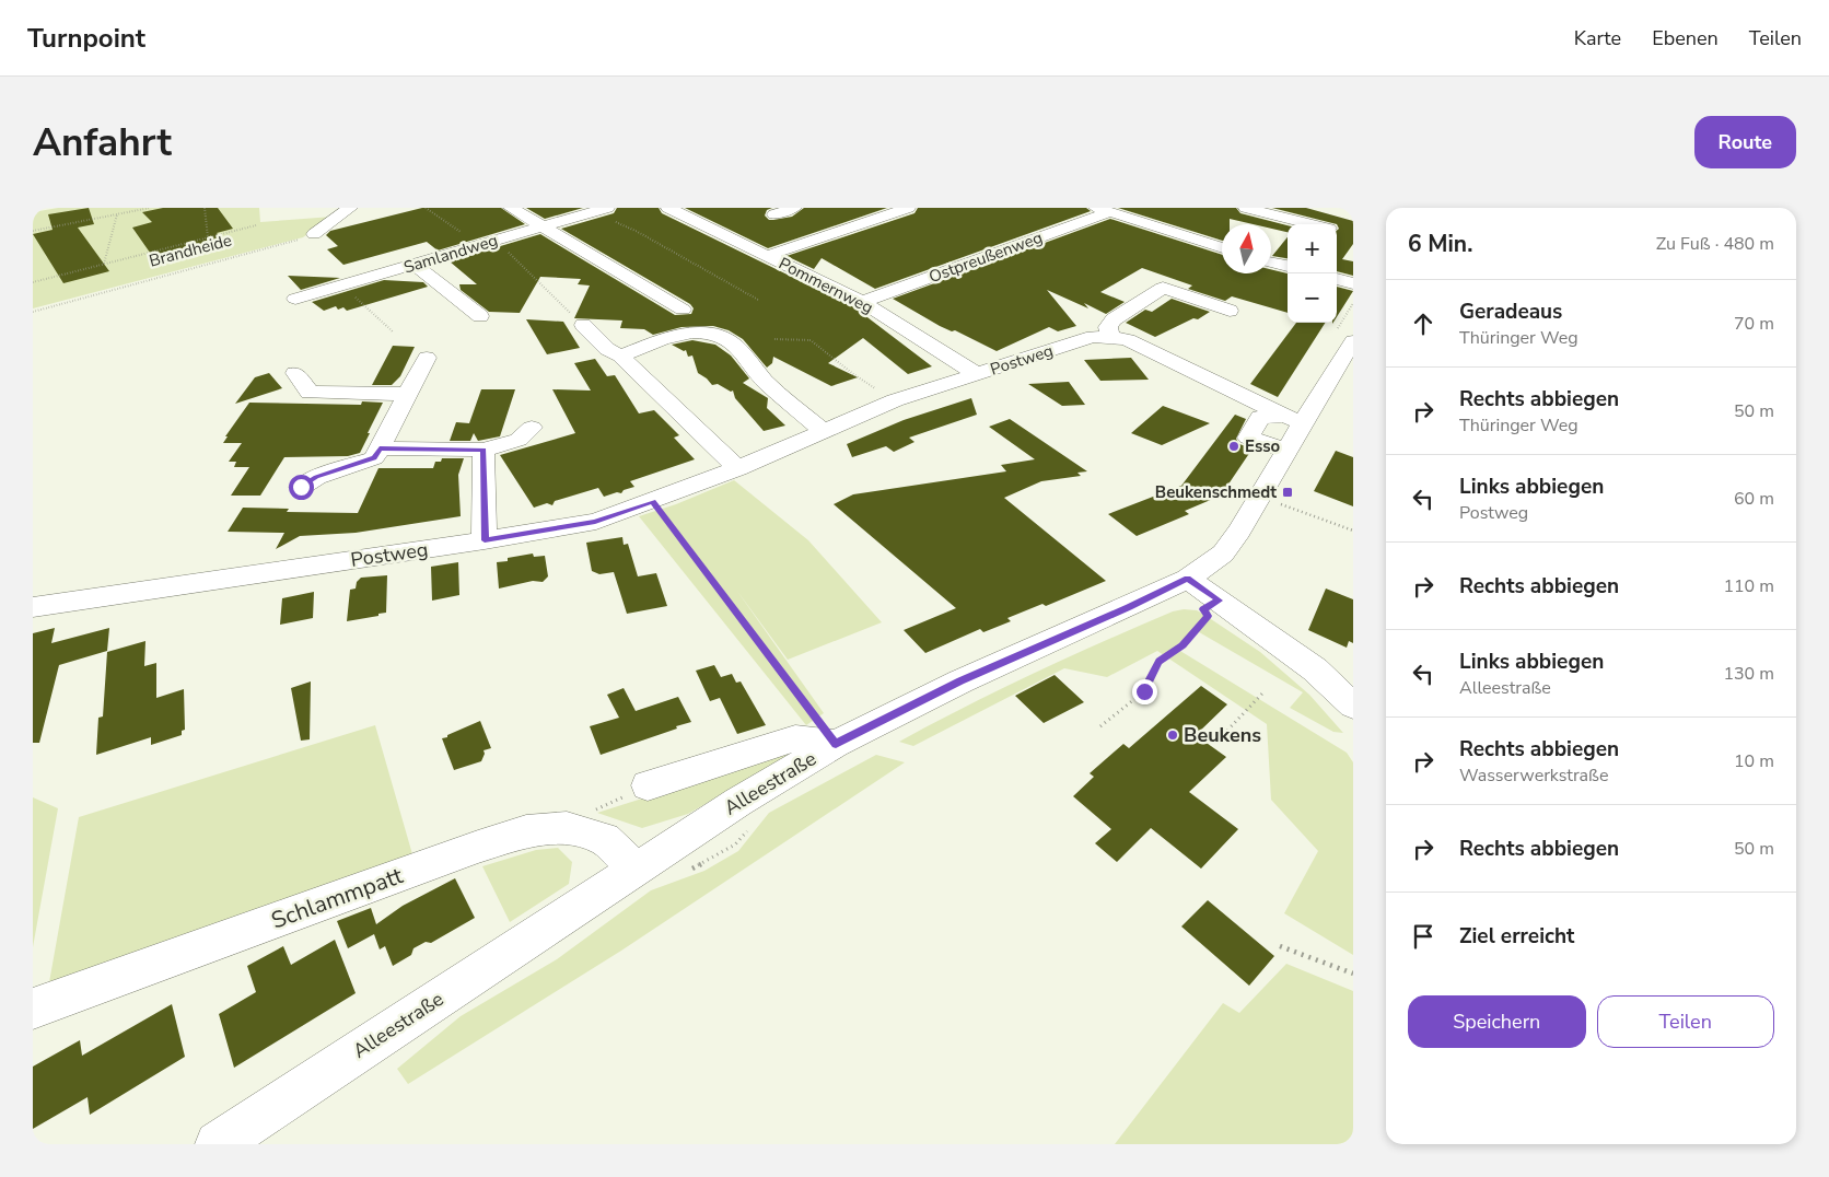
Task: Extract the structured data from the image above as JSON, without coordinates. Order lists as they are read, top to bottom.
{
  "streets": {
    "street": [
      "Samlandweg",
      "Ostpreußenweg",
      "Pommernweg",
      "Postweg",
      "Alleestraße",
      "Schlammpatt"
    ],
    "path": ["Brandheide"]
  },
  "crossings": [
    ["Ostpreußenweg", "Pommernweg"],
    ["Pommernweg", "Postweg"],
    ["Postweg", "Alleestraße"],
    ["Alleestraße", "Schlammpatt"]
  ],
  "places": {
    "other": ["Esso", "Beukens"],
    "transit": ["Beukenschmedt"]
  },
  "north": "top",
  "page": {
    "header": "Turnpoint",
    "nav": ["Karte", "Ebenen", "Teilen"],
    "buttons": [
      "Route",
      ["Speichern", "Teilen"]
    ],
    "title": "Anfahrt",
    "heading": ["6 Min.", "Zu Fuß · 480 m"],
    "map_buttons": ["+", "−"],
    "list": [
      ["Geradeaus", "Thüringer Weg", "70 m"],
      ["Rechts abbiegen", "Thüringer Weg", "50 m"],
      ["Links abbiegen", "Postweg", "60 m"],
      ["Rechts abbiegen", "110 m"],
      ["Links abbiegen", "Alleestraße", "130 m"],
      ["Rechts abbiegen", "Wasserwerkstraße", "10 m"],
      ["Rechts abbiegen", "50 m"],
      "Ziel erreicht"
    ]
  }
}
